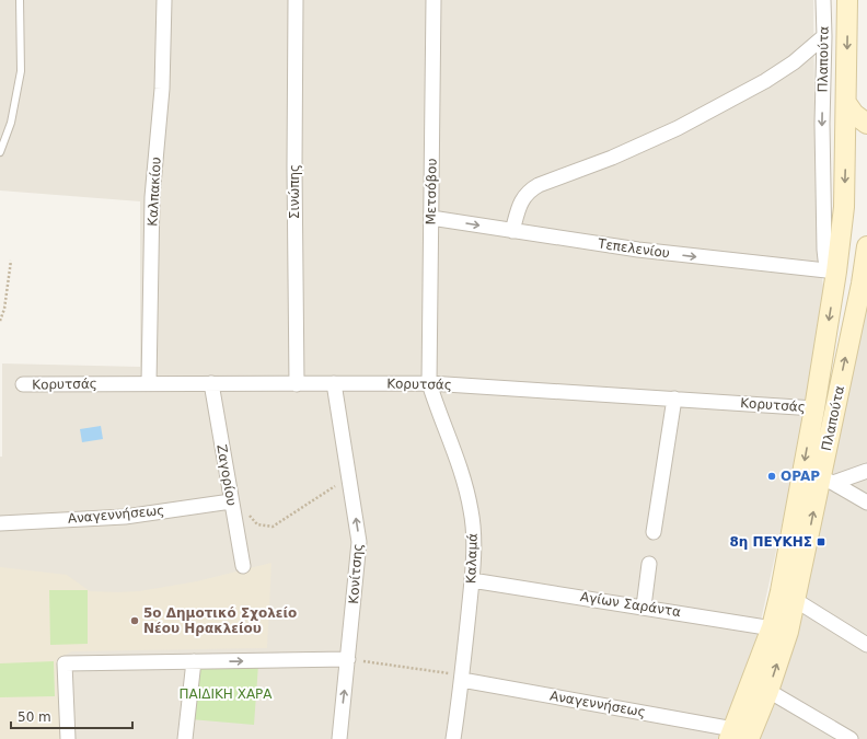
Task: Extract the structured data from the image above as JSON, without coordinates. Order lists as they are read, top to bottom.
{
  "streets": {
    "main road": ["Πλαπούτα"],
    "street": [
      "Καλπακίου",
      "Σινώπης",
      "Μετσόβου",
      "Τεπελενίου",
      "Κορυτσάς",
      "Ζαγορίου",
      "Αναγεννήσεως",
      "Καλαμά",
      "Κονίτσης",
      "Αγίων Σαράντα"
    ]
  },
  "crossings": [
    ["Πλαπούτα", "Τεπελενίου"],
    ["Πλαπούτα", "Κορυτσάς"],
    ["Πλαπούτα", "Αναγεννήσεως"],
    ["Πλαπούτα", "Αγίων Σαράντα"],
    ["Καλπακίου", "Κορυτσάς"],
    ["Σινώπης", "Κορυτσάς"],
    ["Μετσόβου", "Τεπελενίου"],
    ["Μετσόβου", "Κορυτσάς"],
    ["Μετσόβου", "Καλαμά"],
    ["Κορυτσάς", "Ζαγορίου"],
    ["Κορυτσάς", "Καλαμά"],
    ["Κορυτσάς", "Κονίτσης"],
    ["Ζαγορίου", "Αναγεννήσεως"],
    ["Αναγεννήσεως", "Καλαμά"],
    ["Καλαμά", "Αγίων Σαράντα"]
  ],
  "one_way": ["Τεπελενίου", "Κονίτσης"],
  "parks": ["ΠΑΙΔΙΚΗ ΧΑΡΑ"],
  "places": {
    "other": ["OPAP", "5ο Δημοτικό Σχολείο Νέου Ηρακλείου"],
    "transit": ["8η ΠΕΥΚΗΣ"]
  },
  "scale_bar": "50 m"
}
